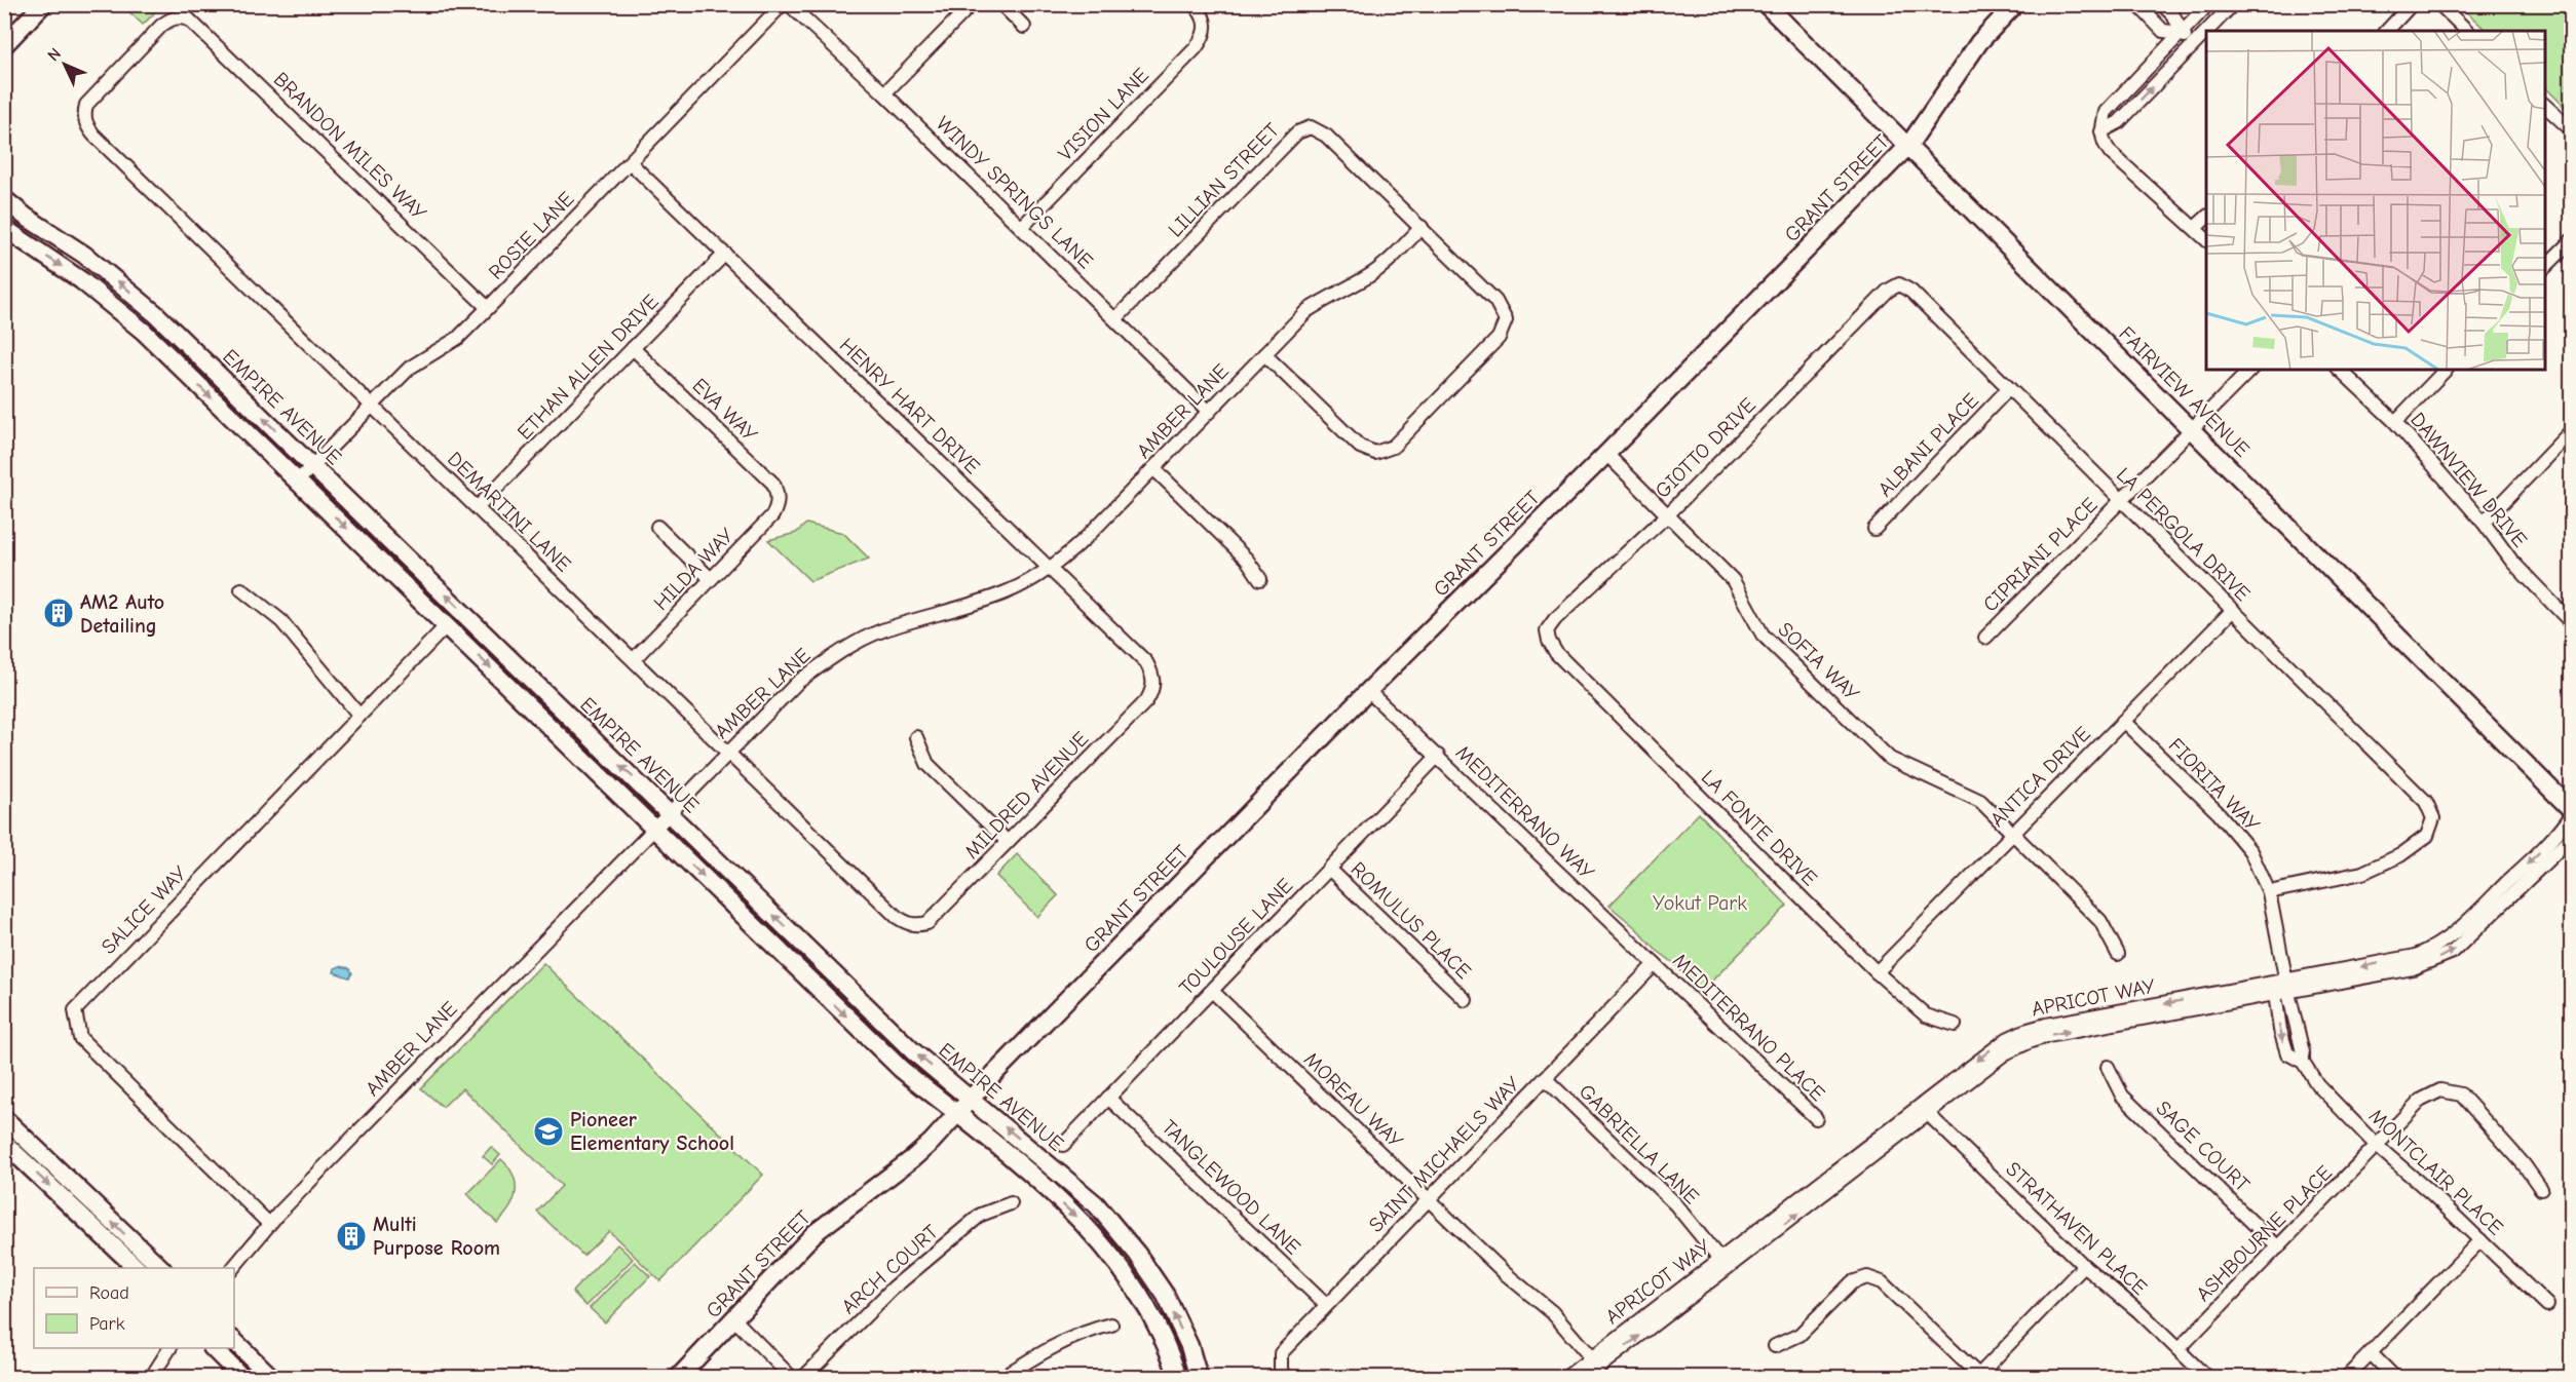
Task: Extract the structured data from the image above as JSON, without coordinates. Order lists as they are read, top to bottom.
{
  "streets": {
    "street": [
      "VISION LANE",
      "BRANDON MILES WAY",
      "LILLIAN STREET",
      "GRANT STREET",
      "WINDY SPRINGS LANE",
      "ROSIE LANE",
      "ETHAN ALLEN DRIVE",
      "FAIRVIEW AVENUE",
      "HENRY HART DRIVE",
      "EMPIRE AVENUE",
      "EVA WAY",
      "AMBER LANE",
      "ALBANI PLACE",
      "GIOTTO DRIVE",
      "DAWNVIEW DRIVE",
      "DEMARTINI LANE",
      "LA PERGOLA DRIVE",
      "CIPRIANI PLACE",
      "HILDA WAY",
      "SOFIA WAY",
      "ANTICA DRIVE",
      "FIORITA WAY",
      "MILDRED AVENUE",
      "MEDITERRANO WAY",
      "LA FONTE DRIVE",
      "SALICE WAY",
      "ROMULUS PLACE",
      "TOULOUSE LANE",
      "APRICOT WAY",
      "MEDITERRANO PLACE",
      "MOREAU WAY",
      "GABRIELLA LANE",
      "SAGE COURT",
      "SAINT MICHAELS WAY",
      "MONTCLAIR PLACE",
      "TANGLEWOOD LANE",
      "STRATHAVEN PLACE",
      "ASHBOURNE PLACE",
      "ARCH COURT"
    ]
  },
  "crossings": [
    ["VISION LANE", "WINDY SPRINGS LANE"],
    ["BRANDON MILES WAY", "ROSIE LANE"],
    ["BRANDON MILES WAY", "DEMARTINI LANE"],
    ["LILLIAN STREET", "WINDY SPRINGS LANE"],
    ["LILLIAN STREET", "AMBER LANE"],
    ["GRANT STREET", "FAIRVIEW AVENUE"],
    ["GRANT STREET", "EMPIRE AVENUE"],
    ["GRANT STREET", "SOFIA WAY"],
    ["GRANT STREET", "MEDITERRANO WAY"],
    ["WINDY SPRINGS LANE", "AMBER LANE"],
    ["ROSIE LANE", "HENRY HART DRIVE"],
    ["ROSIE LANE", "EMPIRE AVENUE"],
    ["ROSIE LANE", "DEMARTINI LANE"],
    ["ETHAN ALLEN DRIVE", "HENRY HART DRIVE"],
    ["ETHAN ALLEN DRIVE", "EVA WAY"],
    ["ETHAN ALLEN DRIVE", "DEMARTINI LANE"],
    ["FAIRVIEW AVENUE", "CIPRIANI PLACE"],
    ["FAIRVIEW AVENUE", "APRICOT WAY"],
    ["HENRY HART DRIVE", "AMBER LANE"],
    ["HENRY HART DRIVE", "MILDRED AVENUE"],
    ["EMPIRE AVENUE", "AMBER LANE"],
    ["EMPIRE AVENUE", "SALICE WAY"],
    ["EVA WAY", "HILDA WAY"],
    ["AMBER LANE", "DEMARTINI LANE"],
    ["AMBER LANE", "SALICE WAY"],
    ["ALBANI PLACE", "LA PERGOLA DRIVE"],
    ["GIOTTO DRIVE", "LA PERGOLA DRIVE"],
    ["GIOTTO DRIVE", "SOFIA WAY"],
    ["GIOTTO DRIVE", "LA FONTE DRIVE"],
    ["DEMARTINI LANE", "HILDA WAY"],
    ["DEMARTINI LANE", "MILDRED AVENUE"],
    ["LA PERGOLA DRIVE", "CIPRIANI PLACE"],
    ["LA PERGOLA DRIVE", "ANTICA DRIVE"],
    ["LA PERGOLA DRIVE", "FIORITA WAY"],
    ["SOFIA WAY", "ANTICA DRIVE"],
    ["ANTICA DRIVE", "FIORITA WAY"],
    ["ANTICA DRIVE", "LA FONTE DRIVE"],
    ["FIORITA WAY", "APRICOT WAY"],
    ["FIORITA WAY", "MONTCLAIR PLACE"],
    ["MEDITERRANO WAY", "TOULOUSE LANE"],
    ["MEDITERRANO WAY", "MEDITERRANO PLACE"],
    ["MEDITERRANO WAY", "SAINT MICHAELS WAY"],
    ["ROMULUS PLACE", "TOULOUSE LANE"],
    ["TOULOUSE LANE", "MOREAU WAY"],
    ["TOULOUSE LANE", "TANGLEWOOD LANE"],
    ["APRICOT WAY", "MOREAU WAY"],
    ["APRICOT WAY", "GABRIELLA LANE"],
    ["APRICOT WAY", "MONTCLAIR PLACE"],
    ["APRICOT WAY", "STRATHAVEN PLACE"],
    ["MEDITERRANO PLACE", "SAINT MICHAELS WAY"],
    ["MOREAU WAY", "SAINT MICHAELS WAY"],
    ["GABRIELLA LANE", "SAINT MICHAELS WAY"],
    ["SAGE COURT", "ASHBOURNE PLACE"],
    ["SAINT MICHAELS WAY", "TANGLEWOOD LANE"],
    ["MONTCLAIR PLACE", "ASHBOURNE PLACE"],
    ["STRATHAVEN PLACE", "ASHBOURNE PLACE"]
  ],
  "parks": ["Yokut Park"],
  "places": {
    "building": ["AM2 Auto Detailing", "Multi Purpose Room"],
    "school or university": ["Pioneer Elementary School"]
  },
  "legend": ["Road", "Park"],
  "north": "top left"
}
